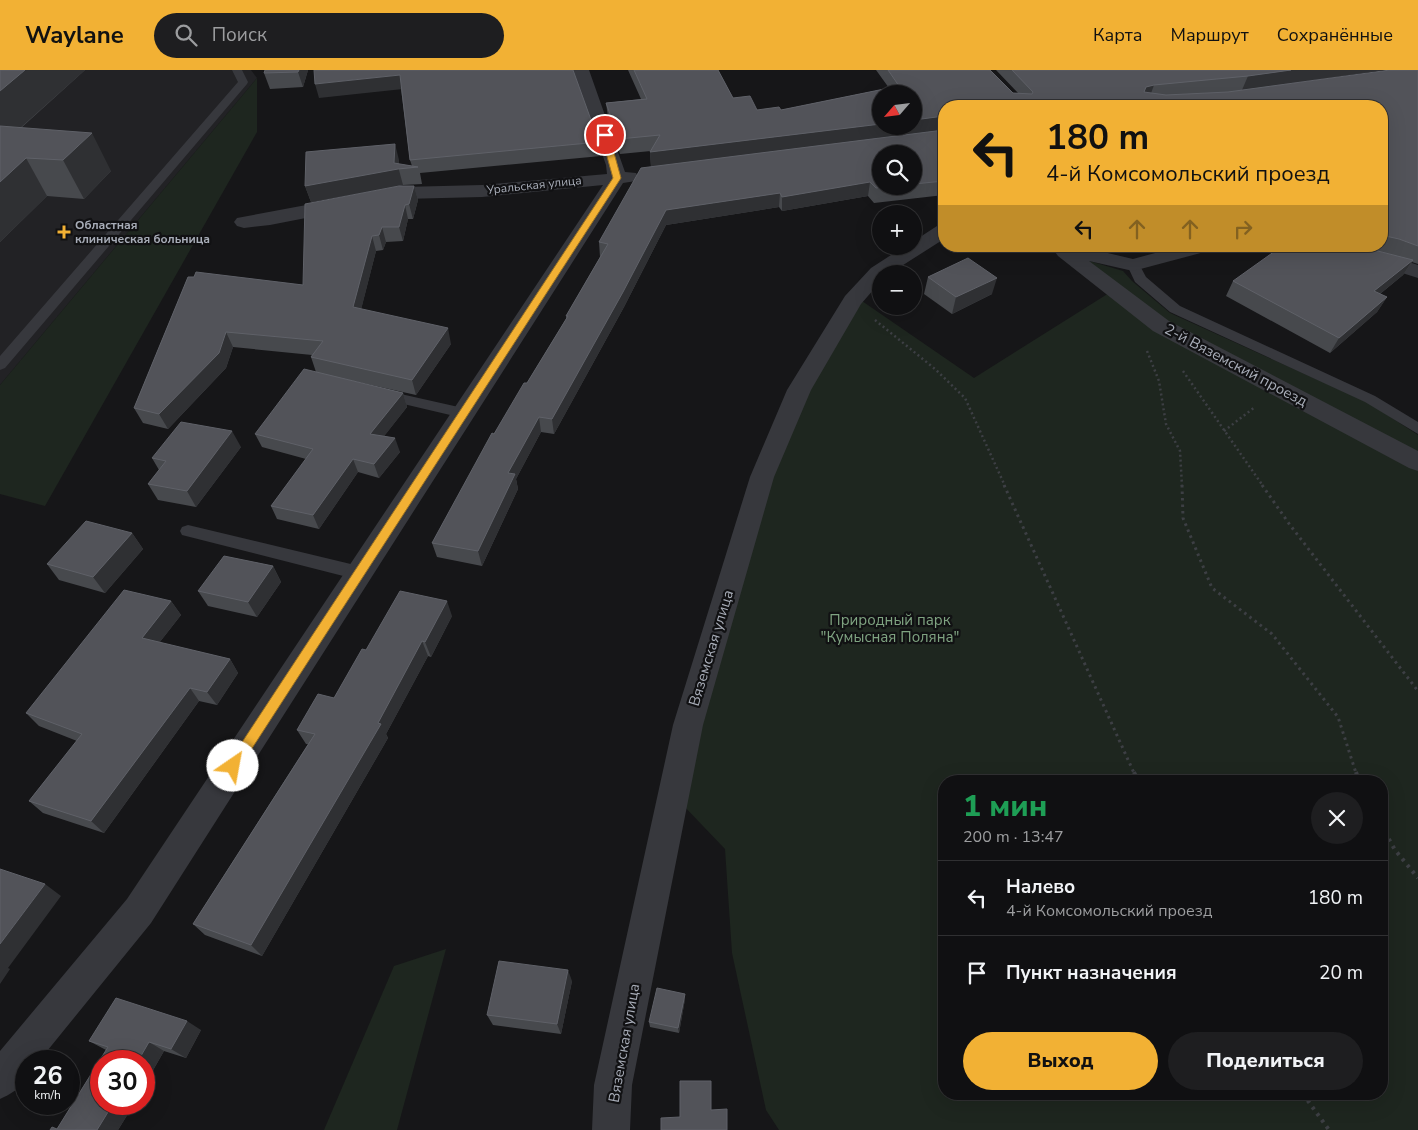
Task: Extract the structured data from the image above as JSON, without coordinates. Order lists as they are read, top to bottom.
{
  "streets": {
    "street": ["Уральская улица", "2-й Вяземский проезд", "Вяземская улица"]
  },
  "parks": ["Природный парк \"Кумысная Поляна\""],
  "places": {
    "health": ["Областная клиническая больница"]
  },
  "north": "bottom left",
  "page": {
    "header": "Waylane",
    "search": "Поиск",
    "nav": ["Карта", "Маршрут", "Сохранённые"],
    "map_buttons": ["+", "−"],
    "turn": ["180 m", "4-й Комсомольский проезд"],
    "heading": ["1 мин", "200 m · 13:47"],
    "list": [
      {
        "name": "Налево",
        "note": "4-й Комсомольский проезд",
        "value": "180 m"
      },
      {
        "name": "Пункт назначения",
        "value": "20 m"
      }
    ],
    "buttons": ["Выход", "Поделиться"],
    "speed": "26 km/h",
    "limit": "30"
  }
}
